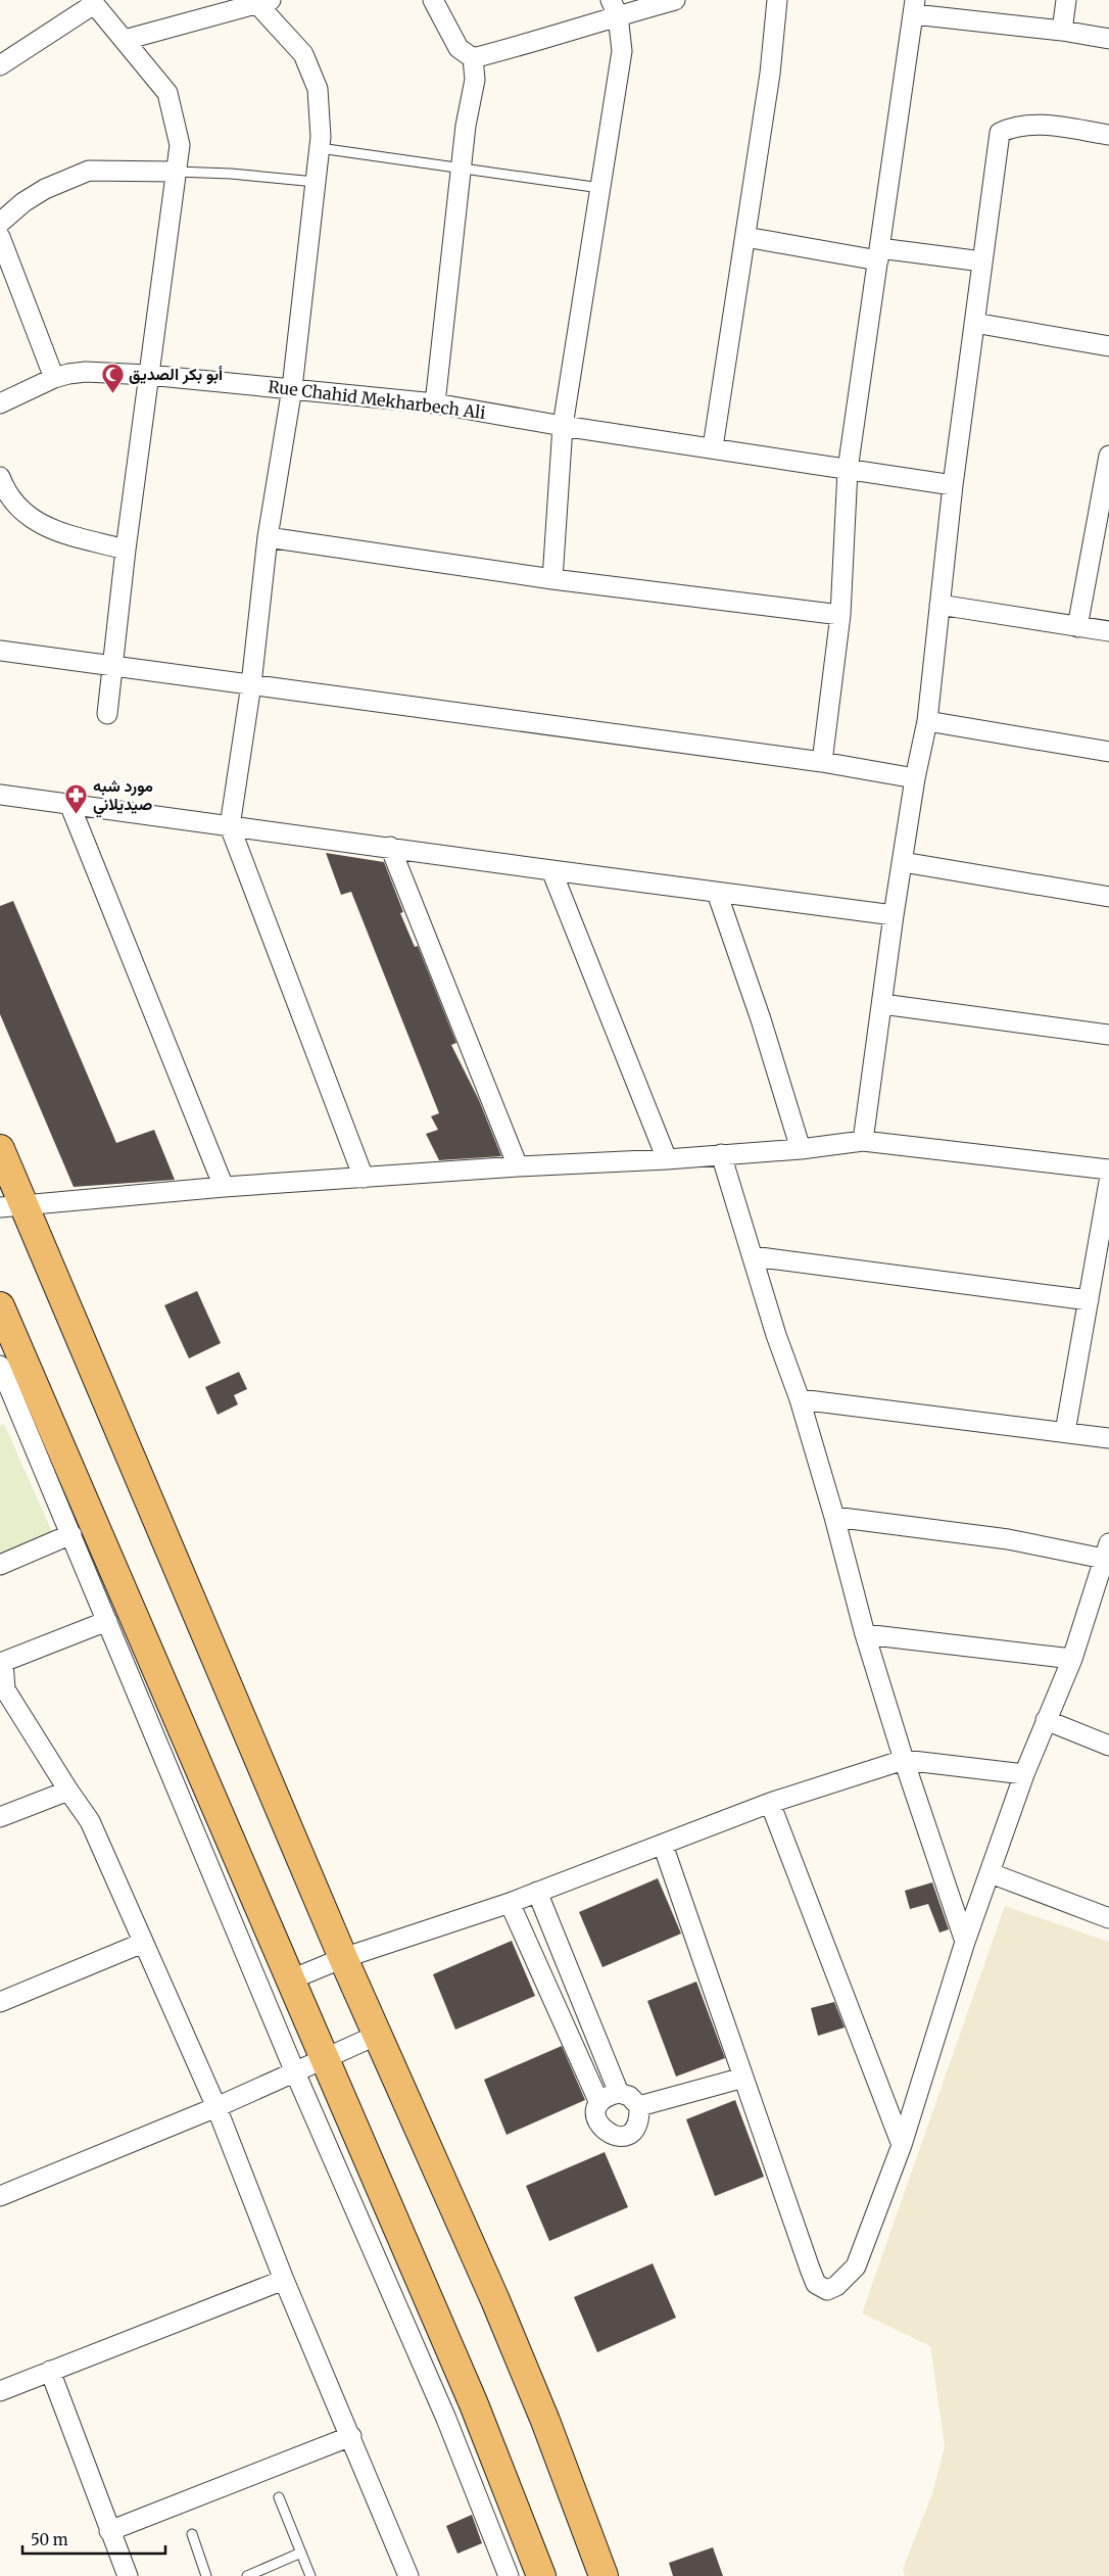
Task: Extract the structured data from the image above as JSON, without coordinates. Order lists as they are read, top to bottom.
{
  "streets": {
    "street": ["Rue Chahid Mekharbech Ali"]
  },
  "places": {
    "mosque": ["أبو بكر الصديق"],
    "pharmacy": ["مورد شبه صيديلاني"]
  },
  "scale_bar": "50 m"
}
